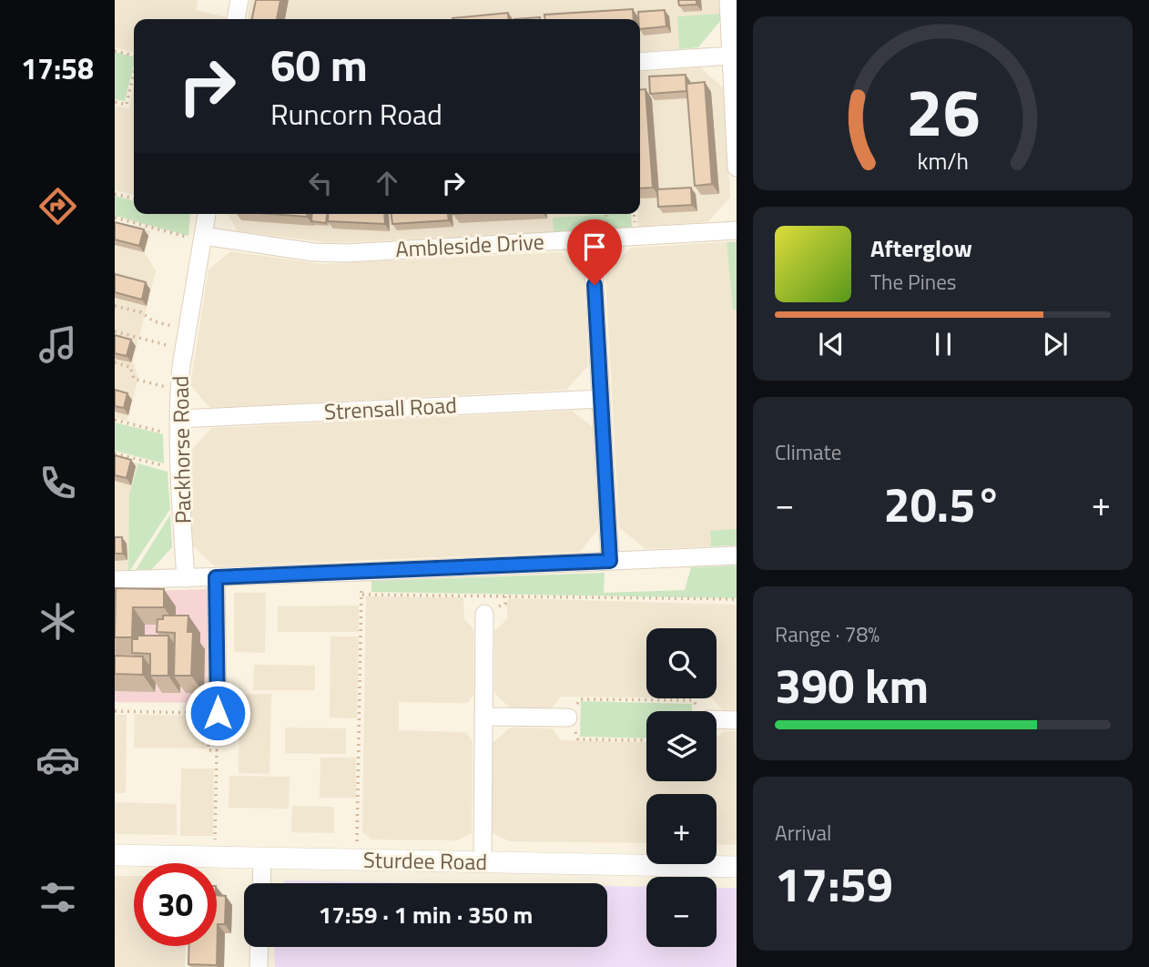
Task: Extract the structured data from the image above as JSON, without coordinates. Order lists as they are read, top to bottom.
{
  "streets": {
    "street": [
      "Ambleside Drive",
      "Strensall Road",
      "Packhorse Road",
      "Sturdee Road"
    ]
  },
  "crossings": [
    ["Ambleside Drive", "Packhorse Road"],
    ["Strensall Road", "Packhorse Road"]
  ],
  "page": {
    "tabs": "17:58",
    "turn": ["60 m", "Runcorn Road"],
    "song": ["Afterglow", "The Pines"],
    "tile": [
      "Climate",
      ["Range · 78%", "390 km"],
      ["Arrival", "17:59"]
    ],
    "heat": ["−", "20.5°", "+"],
    "map_buttons": ["+", "−"],
    "limit": "30",
    "trip": "17:59 · 1 min · 350 m",
    "gauge": ["26", "km/h"]
  }
}
